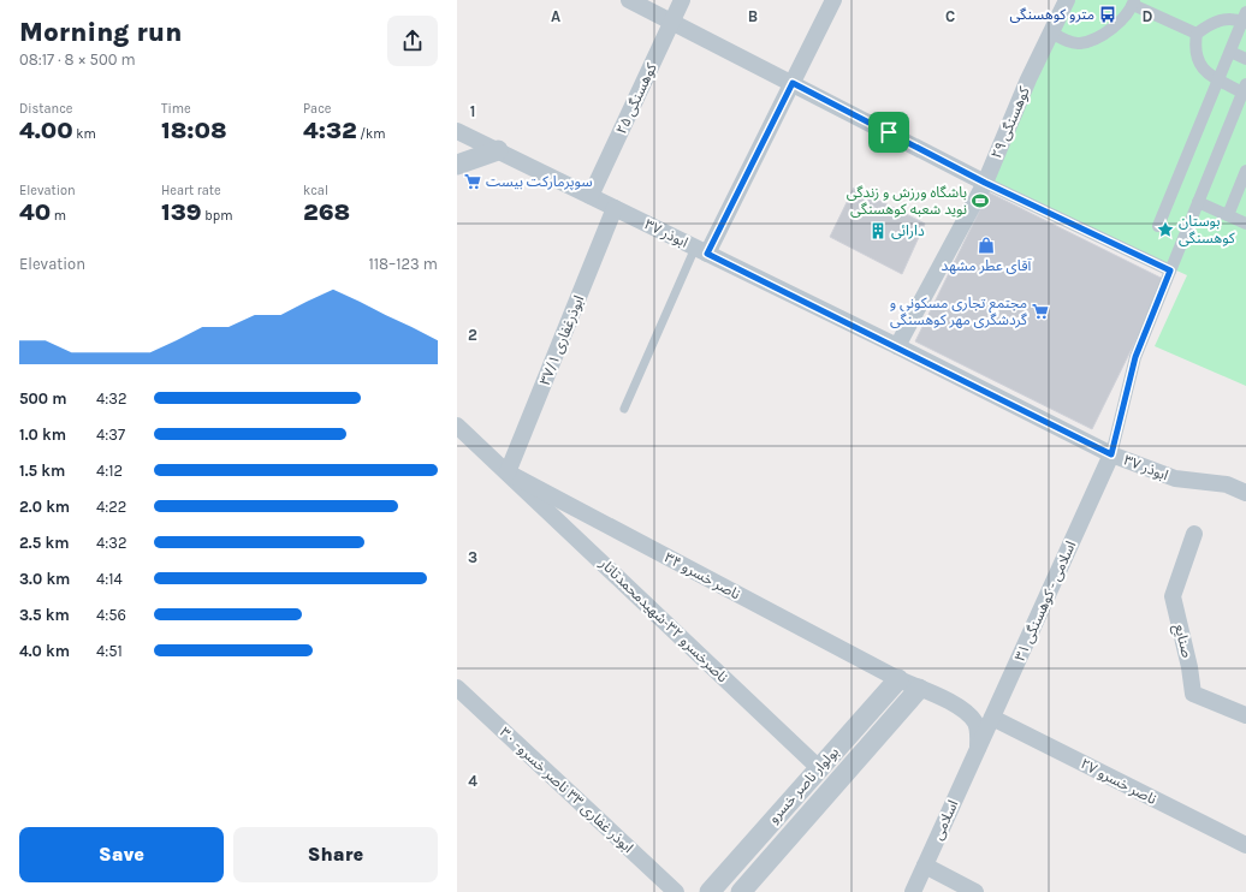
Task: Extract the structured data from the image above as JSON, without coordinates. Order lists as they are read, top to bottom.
{
  "streets": {
    "street": [
      "کوهسنگی ۲۵",
      "کوهسنگی ۲۹",
      "ابوذر ۳۷",
      "ابوذرغفاری ۳۷/۱",
      "ناصر خسرو ۳۴",
      "اسلامی - کوهسنگی ۳۱",
      "ناصرخسرو ۳۲-شهیدمحمدتاتار",
      "صنایع",
      "ناصر خسرو ۲۷",
      "بولوار ناصر خسرو",
      "ابوذر غفاری ۳۳ ناصر خسرو- ۳۰",
      "اسلامی"
    ]
  },
  "crossings": [
    ["کوهسنگی ۲۵", "ابوذر ۳۷"],
    ["کوهسنگی ۲۹", "ابوذر ۳۷"],
    ["ابوذر ۳۷", "ابوذرغفاری ۳۷/۱"],
    ["ابوذر ۳۷", "اسلامی - کوهسنگی ۳۱"],
    ["ابوذرغفاری ۳۷/۱", "ناصر خسرو ۳۴"],
    ["ابوذرغفاری ۳۷/۱", "ناصرخسرو ۳۲-شهیدمحمدتاتار"],
    ["ناصر خسرو ۳۴", "اسلامی - کوهسنگی ۳۱"],
    ["ناصر خسرو ۳۴", "ناصرخسرو ۳۲-شهیدمحمدتاتار"],
    ["ناصر خسرو ۳۴", "بولوار ناصر خسرو"],
    ["ناصر خسرو ۳۴", "اسلامی"],
    ["اسلامی - کوهسنگی ۳۱", "ناصر خسرو ۲۷"],
    ["اسلامی - کوهسنگی ۳۱", "اسلامی"],
    ["ناصرخسرو ۳۲-شهیدمحمدتاتار", "بولوار ناصر خسرو"]
  ],
  "places": {
    "bus stop": ["مترو کوهسنگی"],
    "supermarket": ["سوپرمارکت بیست", "مجتمع تجاری مسکونی و گردشگری مهر کوهسنگی"],
    "sports": ["باشگاه ورزش و زندگی نوید شعبه کوهسنگی"],
    "place": ["بوستان کوهسنگی"],
    "building": ["دارائی"],
    "shop": ["آقای عطر مشهد"]
  },
  "page": {
    "heading": ["Morning run", "08:17 · 8 × 500 m"],
    "stats": [
      ["Distance", "4.00 km"],
      ["Time", "18:08"],
      ["Pace", "4:32 /km"],
      ["Elevation", "40 m"],
      ["Heart rate", "139 bpm"],
      ["kcal", "268"]
    ],
    "chart": ["Elevation", "118–123 m"],
    "list": [
      {
        "name": "500 m",
        "note": "4:32"
      },
      {
        "name": "1.0 km",
        "note": "4:37"
      },
      {
        "name": "1.5 km",
        "note": "4:12"
      },
      {
        "name": "2.0 km",
        "note": "4:22"
      },
      {
        "name": "2.5 km",
        "note": "4:32"
      },
      {
        "name": "3.0 km",
        "note": "4:14"
      },
      {
        "name": "3.5 km",
        "note": "4:56"
      },
      {
        "name": "4.0 km",
        "note": "4:51"
      }
    ],
    "buttons": ["Save", "Share"]
  },
  "grid": {
    "columns": [
      "A",
      "B",
      "C",
      "D"
    ],
    "rows": [
      "1",
      "2",
      "3",
      "4"
    ]
  }
}
